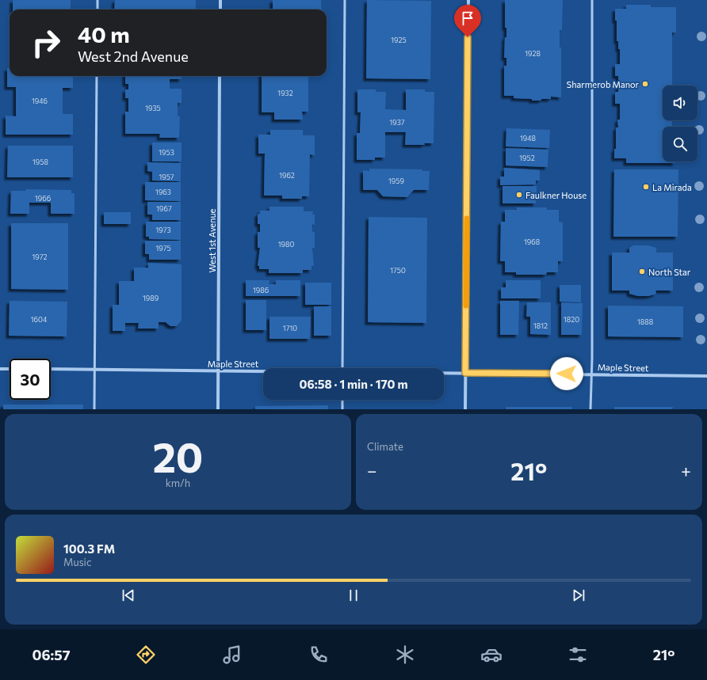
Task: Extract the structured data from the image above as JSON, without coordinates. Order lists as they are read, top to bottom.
{
  "streets": {
    "street": ["West 1st Avenue", "Maple Street"]
  },
  "crossings": [
    ["West 1st Avenue", "Maple Street"]
  ],
  "places": [
    "Sharmerob Manor",
    "La Mirada",
    "Faulkner House",
    "North Star"
  ],
  "house_numbers": [
    "1925",
    "1928",
    "1932",
    "1946",
    "1935",
    "1937",
    "1948",
    "1953",
    "1952",
    "1958",
    "1962",
    "1957",
    "1959",
    "1963",
    "1966",
    "1967",
    "1973",
    "1968",
    "1980",
    "1975",
    "1972",
    "1750",
    "1986",
    "1989",
    "1604",
    "1820",
    "1888",
    "1812",
    "1710"
  ],
  "page": {
    "turn": ["40 m", "West 2nd Avenue"],
    "limit": "30",
    "trip": "06:58 · 1 min · 170 m",
    "tile": [
      ["20", "km/h"],
      "Climate"
    ],
    "heat": ["−", "21°", "+"],
    "song": ["100.3 FM", "Music"],
    "tabs": ["06:57", "21°"]
  }
}
